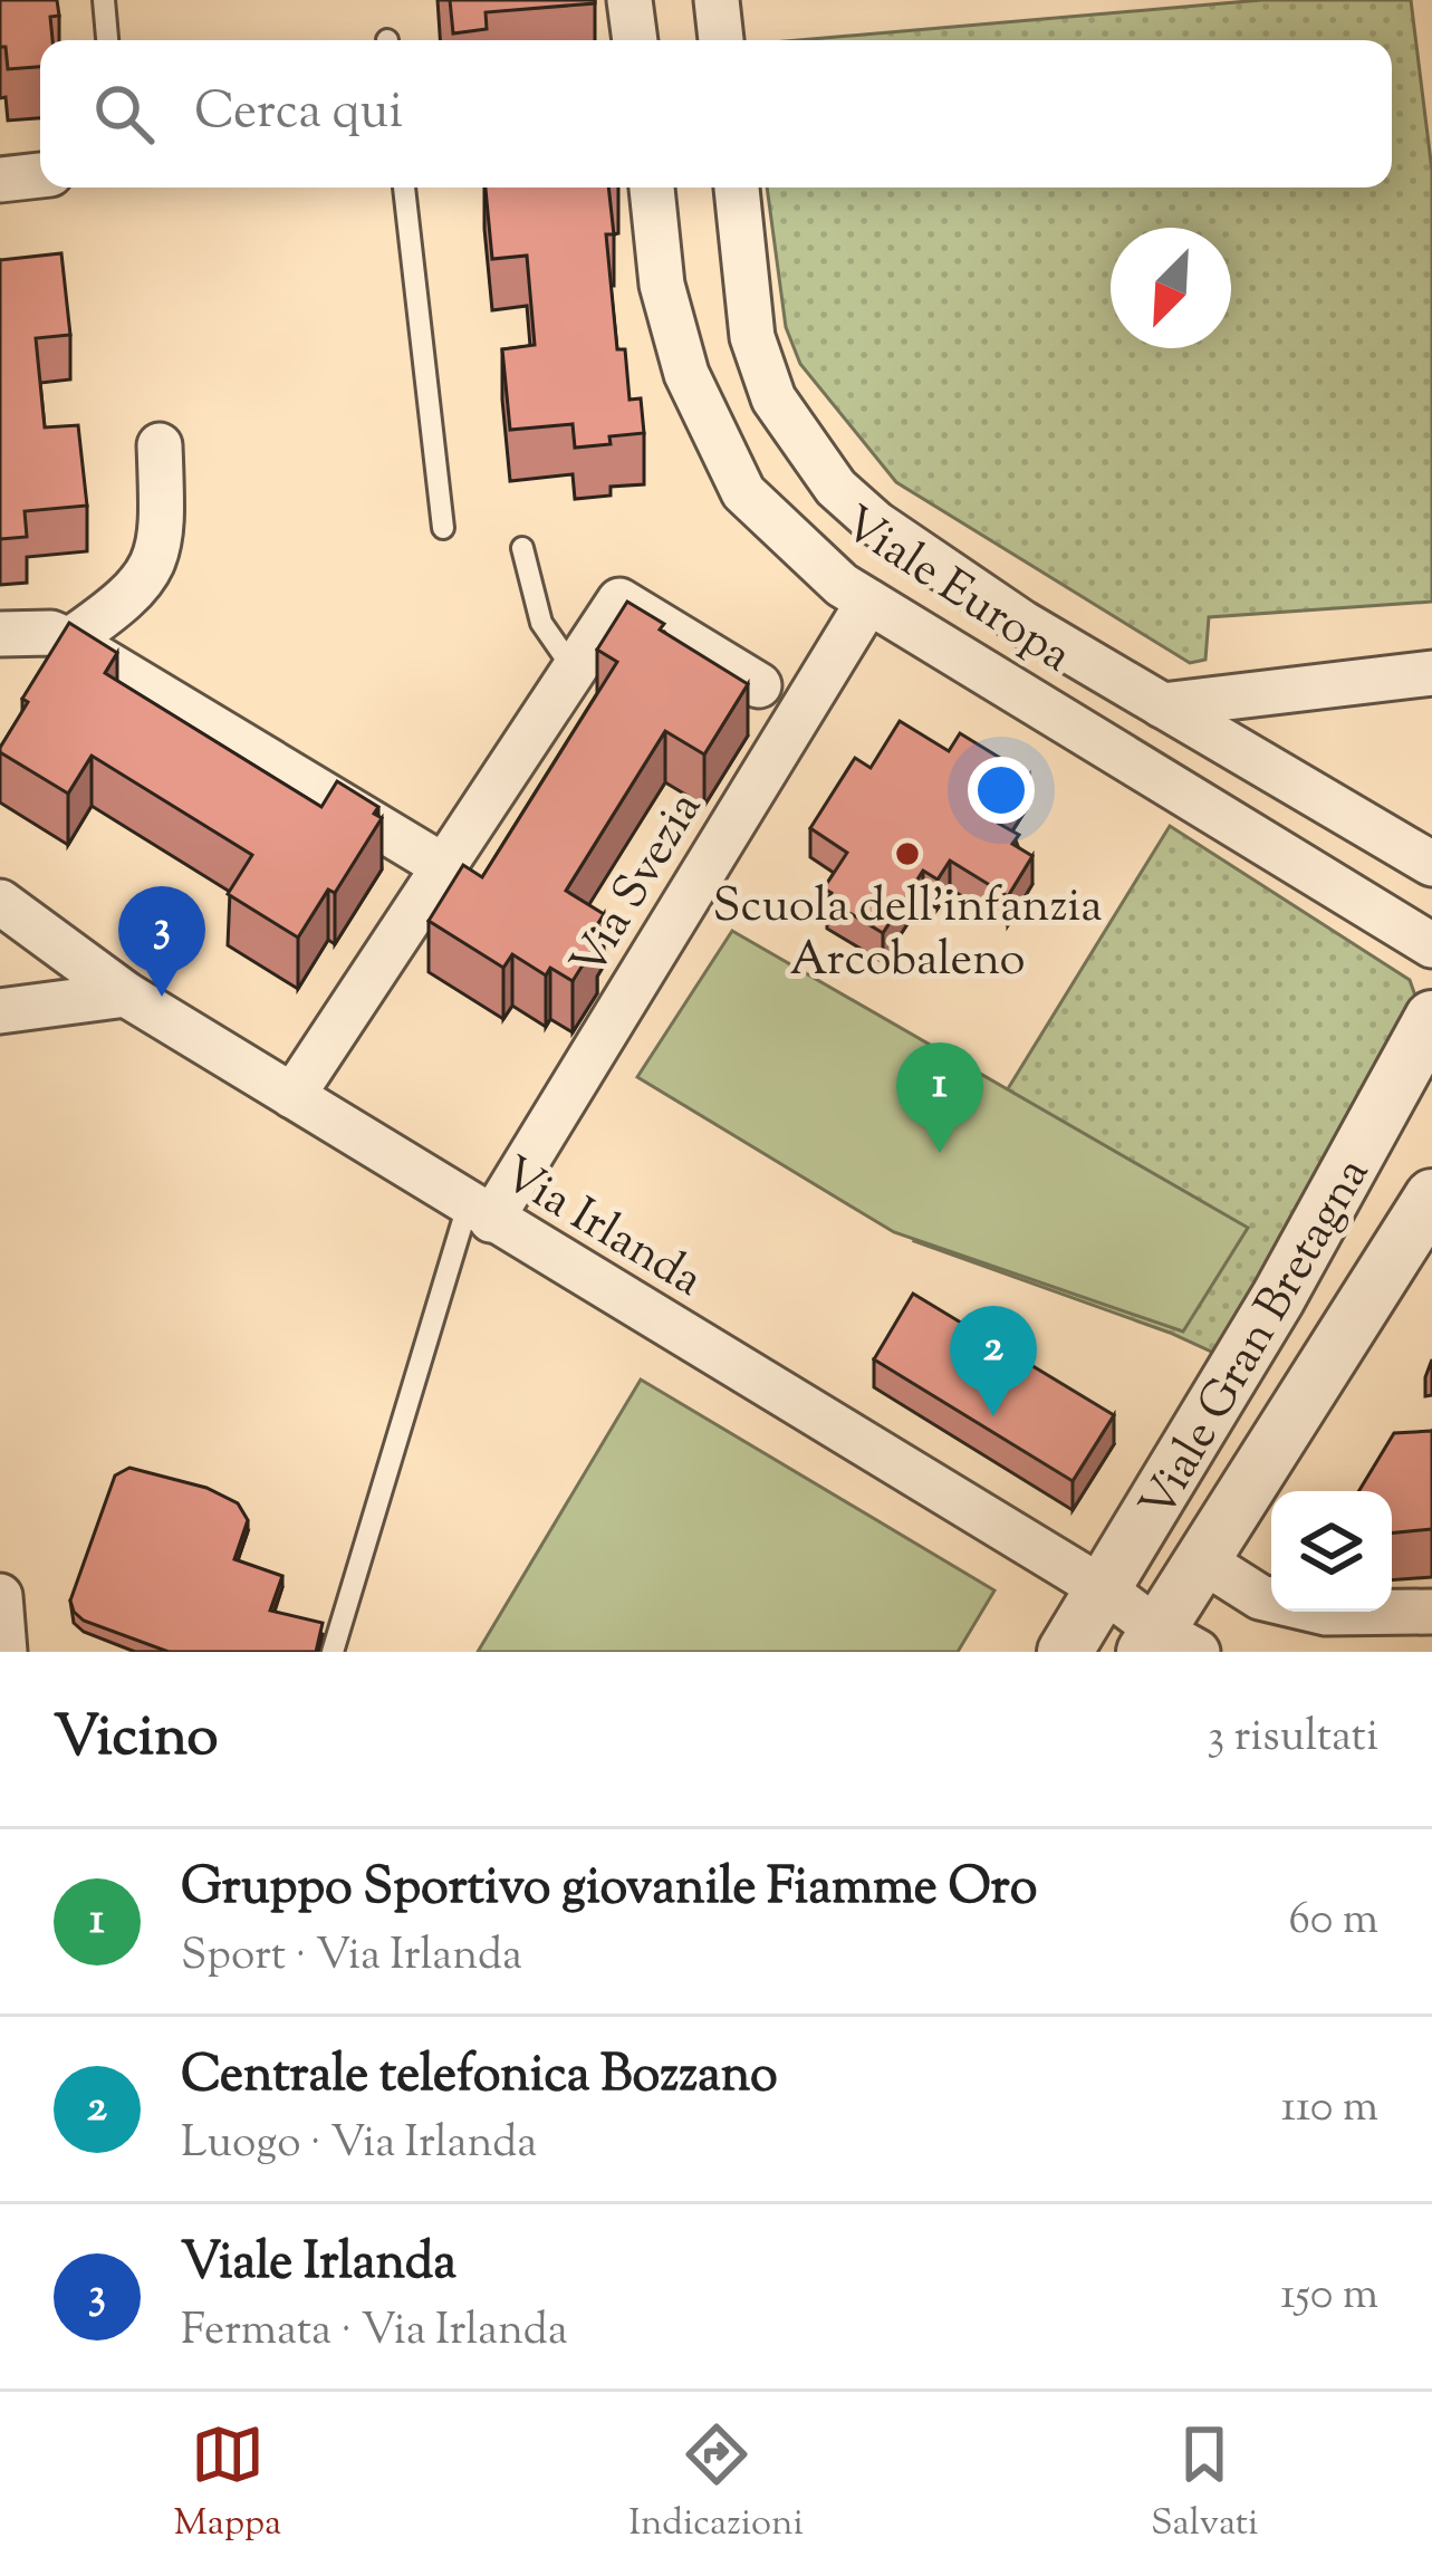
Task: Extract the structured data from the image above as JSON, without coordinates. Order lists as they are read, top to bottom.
{
  "streets": {
    "street": [
      "Viale Europa",
      "Via Svezia",
      "Via Irlanda",
      "Viale Gran Bretagna"
    ]
  },
  "crossings": [
    ["Viale Europa", "Via Svezia"],
    ["Via Svezia", "Via Irlanda"],
    ["Via Irlanda", "Viale Gran Bretagna"]
  ],
  "places": ["Scuola dell'infanzia Arcobaleno"],
  "north": "bottom left",
  "page": {
    "search": "Cerca qui",
    "pins": ["3", "1", "2"],
    "heading": ["Vicino", "3 risultati"],
    "list": [
      {
        "mark": "1",
        "name": "Gruppo Sportivo giovanile Fiamme Oro",
        "note": "Sport · Via Irlanda",
        "value": "60 m"
      },
      {
        "mark": "2",
        "name": "Centrale telefonica Bozzano",
        "note": "Luogo · Via Irlanda",
        "value": "110 m"
      },
      {
        "mark": "3",
        "name": "Viale Irlanda",
        "note": "Fermata · Via Irlanda",
        "value": "150 m"
      }
    ],
    "nav": ["Mappa", "Indicazioni", "Salvati"]
  }
}
